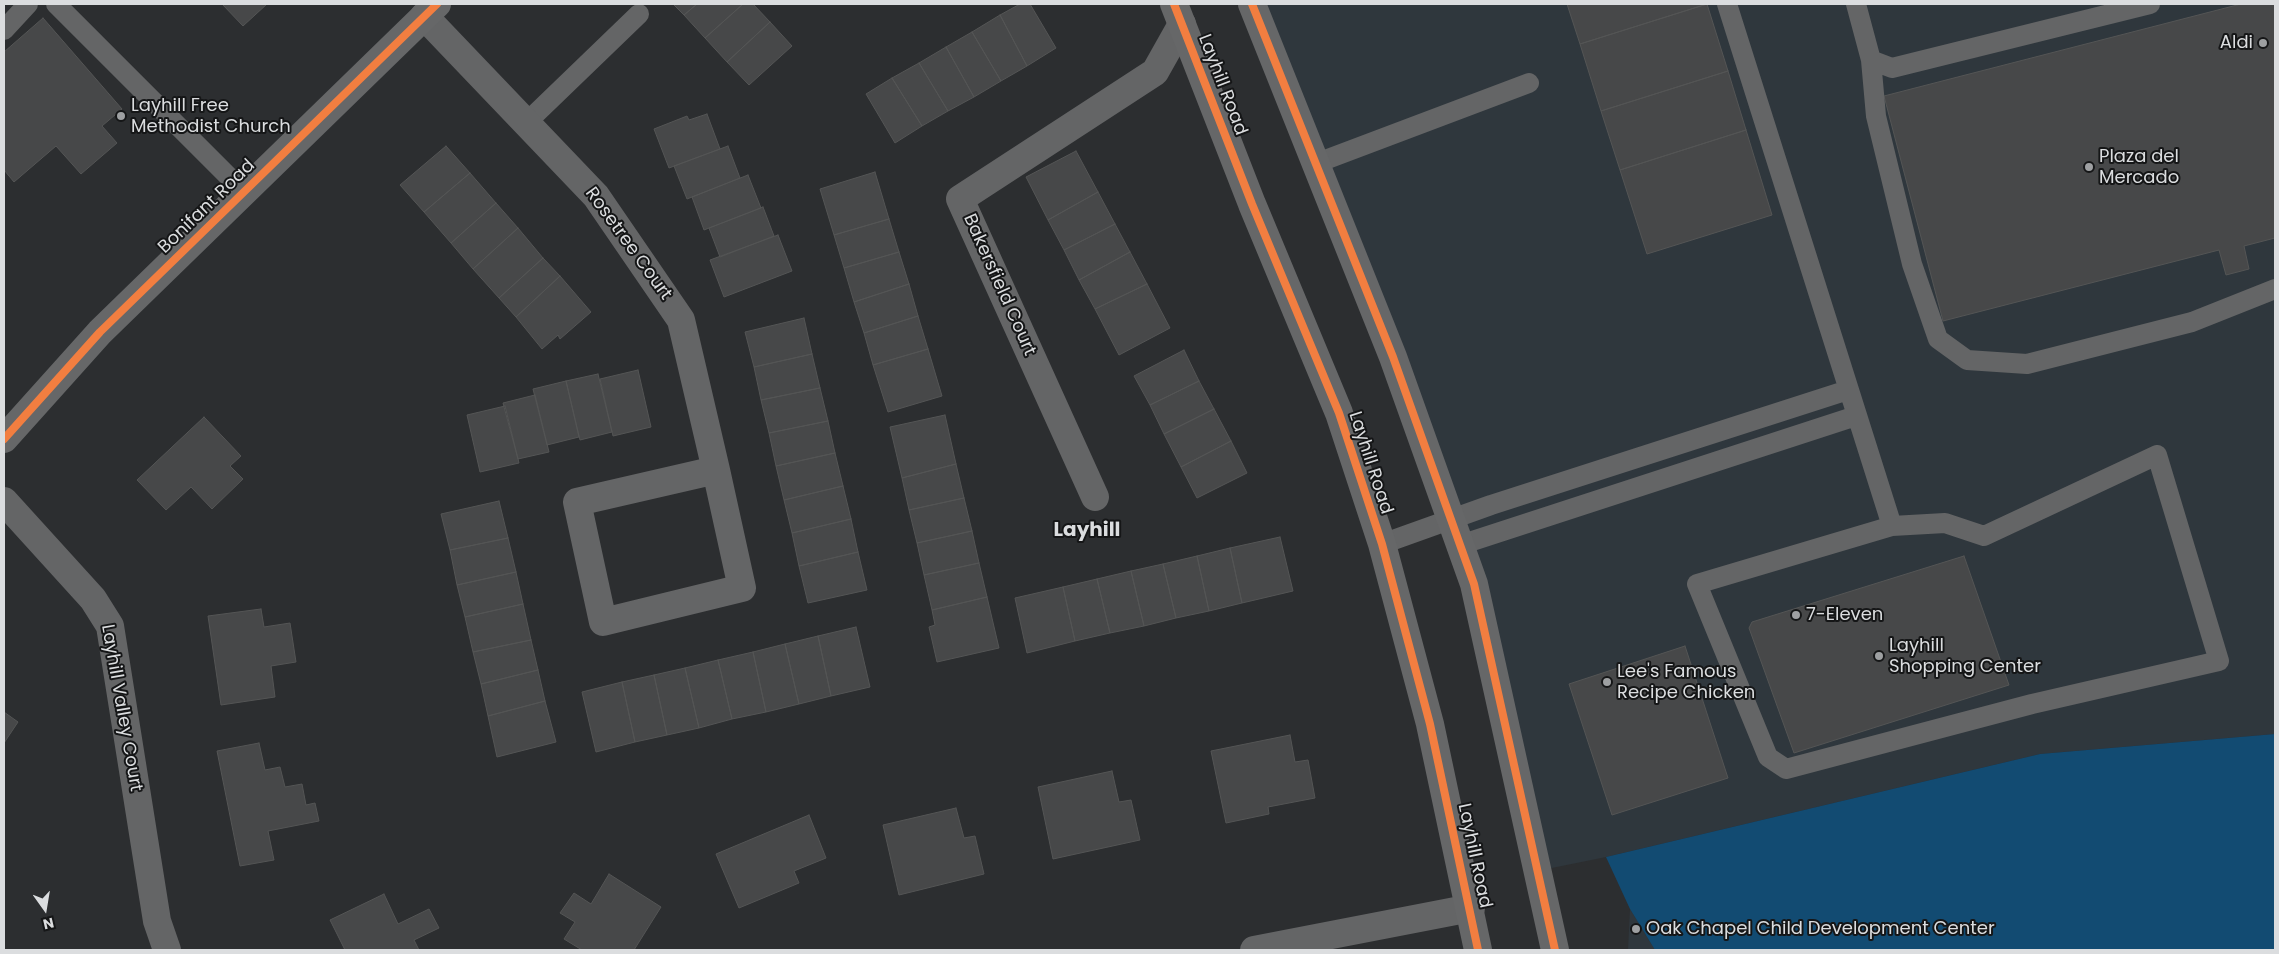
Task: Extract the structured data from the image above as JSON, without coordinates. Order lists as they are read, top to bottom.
{
  "streets": {
    "main road": ["Layhill Road", "Bonifant Road"],
    "street": ["Rosetree Court", "Bakersfield Court", "Layhill Valley Court"]
  },
  "crossings": [
    ["Layhill Road", "Bakersfield Court"],
    ["Bonifant Road", "Rosetree Court"]
  ],
  "districts": ["Layhill"],
  "places": [
    "Aldi",
    "Layhill Free Methodist Church",
    "Plaza del Mercado",
    "7-Eleven",
    "Layhill Shopping Center",
    "Lee's Famous Recipe Chicken",
    "Oak Chapel Child Development Center"
  ],
  "north": "bottom"
}
